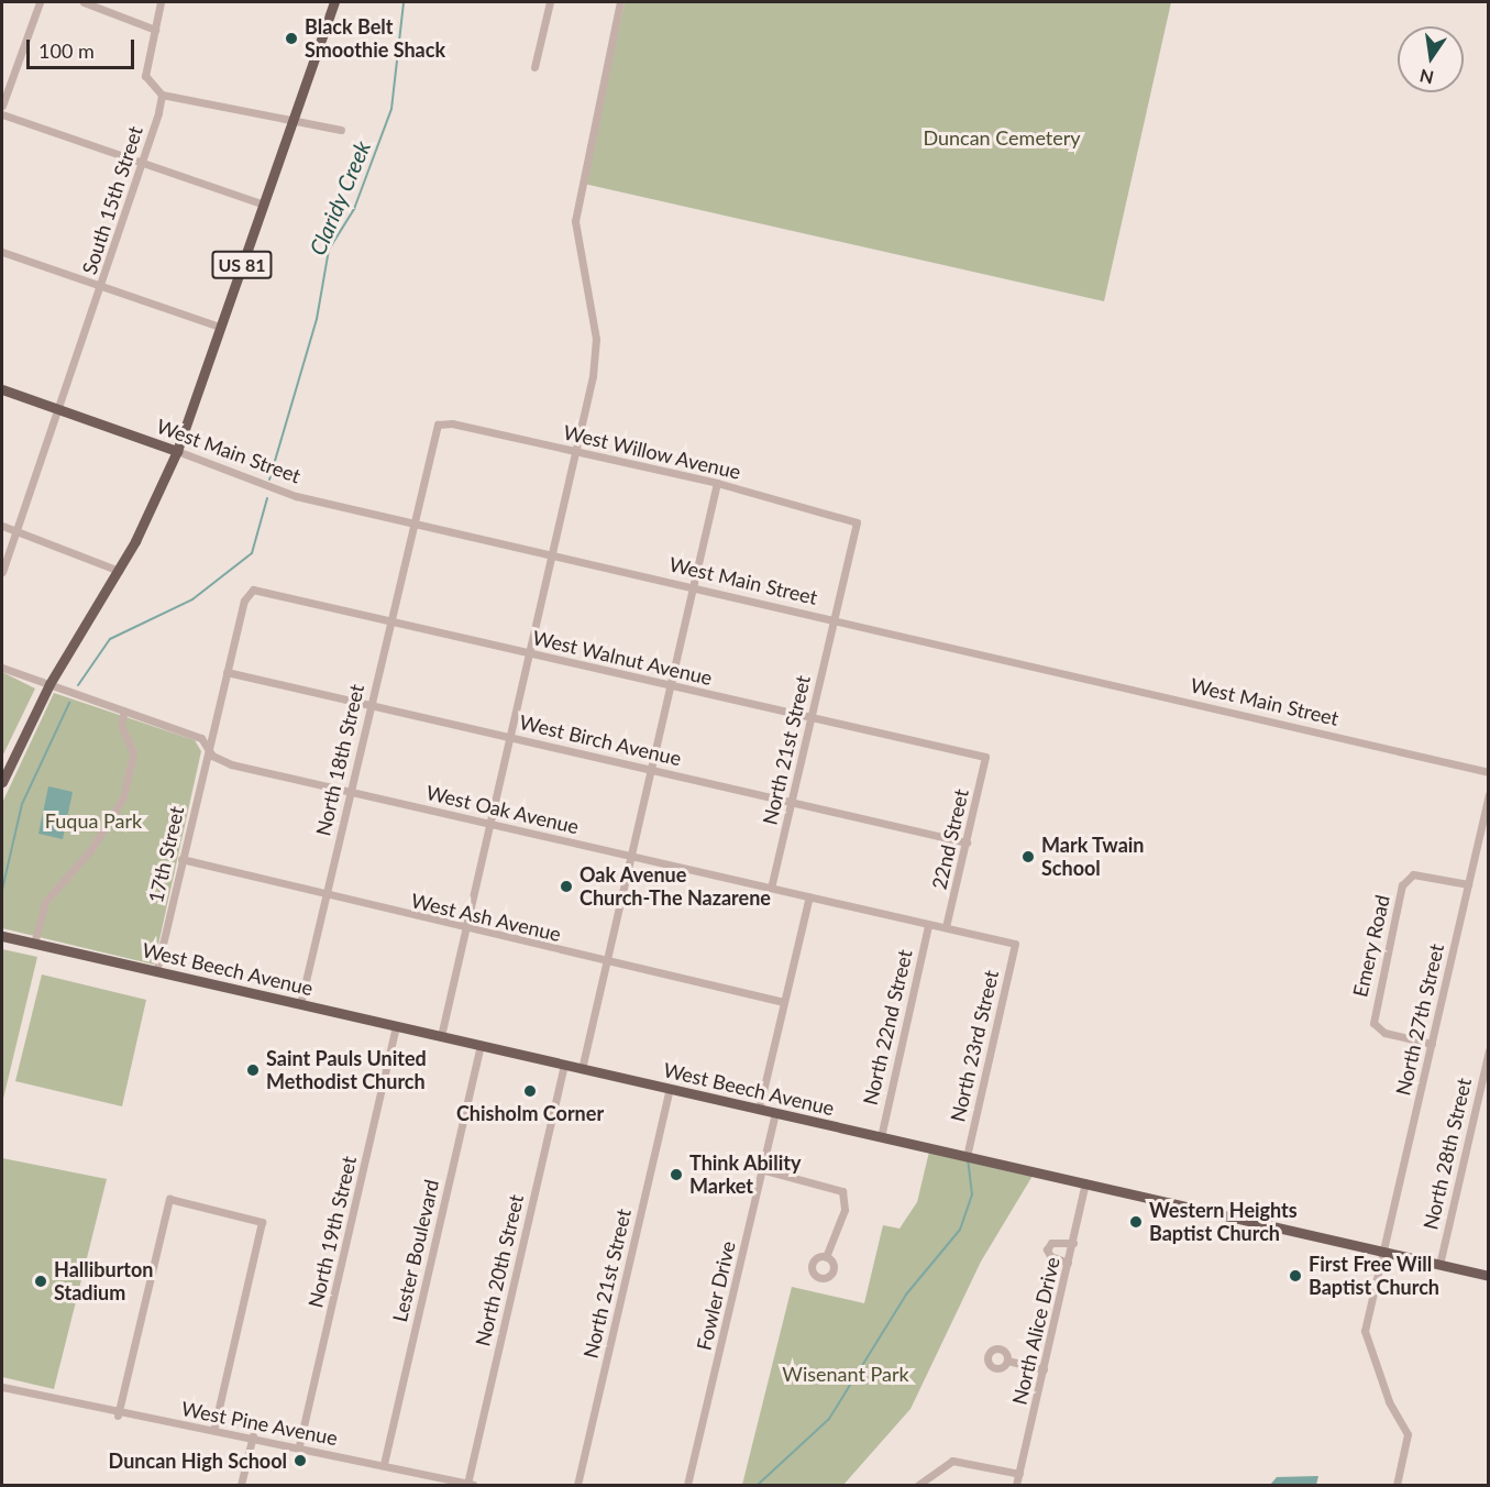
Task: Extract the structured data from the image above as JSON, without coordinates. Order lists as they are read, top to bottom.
{
  "streets": {
    "main road": ["US 81", "West Main Street", "West Beech Avenue"],
    "street": [
      "South 15th Street",
      "West Willow Avenue",
      "West Walnut Avenue",
      "West Birch Avenue",
      "North 21st Street",
      "North 18th Street",
      "West Oak Avenue",
      "22nd Street",
      "17th Street",
      "West Ash Avenue",
      "Emery Road",
      "North 27th Street",
      "North 22nd Street",
      "North 23rd Street",
      "North 28th Street",
      "North 19th Street",
      "Lester Boulevard",
      "North 20th Street",
      "Fowler Drive",
      "North Alice Drive",
      "West Pine Avenue"
    ]
  },
  "crossings": [
    ["South 15th Street", "West Main Street"],
    ["US 81", "West Main Street"],
    ["US 81", "West Oak Avenue"],
    ["West Main Street", "North 21st Street"],
    ["West Main Street", "North 18th Street"],
    ["West Willow Avenue", "North 21st Street"],
    ["West Willow Avenue", "North 18th Street"],
    ["West Walnut Avenue", "North 21st Street"],
    ["West Walnut Avenue", "North 18th Street"],
    ["West Walnut Avenue", "22nd Street"],
    ["West Walnut Avenue", "17th Street"],
    ["West Birch Avenue", "North 21st Street"],
    ["West Birch Avenue", "North 18th Street"],
    ["West Birch Avenue", "22nd Street"],
    ["West Birch Avenue", "17th Street"],
    ["North 21st Street", "West Oak Avenue"],
    ["North 21st Street", "West Beech Avenue"],
    ["North 18th Street", "West Oak Avenue"],
    ["North 18th Street", "West Ash Avenue"],
    ["North 18th Street", "West Beech Avenue"],
    ["West Oak Avenue", "22nd Street"],
    ["West Oak Avenue", "17th Street"],
    ["West Oak Avenue", "North 22nd Street"],
    ["West Oak Avenue", "North 23rd Street"],
    ["17th Street", "West Ash Avenue"],
    ["17th Street", "West Beech Avenue"],
    ["Emery Road", "North 27th Street"],
    ["West Beech Avenue", "North 27th Street"],
    ["West Beech Avenue", "North 22nd Street"],
    ["West Beech Avenue", "North 23rd Street"],
    ["West Beech Avenue", "North 28th Street"],
    ["West Beech Avenue", "North 19th Street"],
    ["West Beech Avenue", "Lester Boulevard"],
    ["West Beech Avenue", "North 20th Street"],
    ["West Beech Avenue", "Fowler Drive"],
    ["West Beech Avenue", "North Alice Drive"],
    ["North 19th Street", "West Pine Avenue"],
    ["Lester Boulevard", "West Pine Avenue"],
    ["North 20th Street", "West Pine Avenue"]
  ],
  "water": ["Claridy Creek"],
  "parks": ["Duncan Cemetery", "Fuqua Park", "Wisenant Park"],
  "places": [
    "Black Belt Smoothie Shack",
    "Mark Twain School",
    "Oak Avenue Church-The Nazarene",
    "Saint Pauls United Methodist Church",
    "Chisholm Corner",
    "Think Ability Market",
    "Western Heights Baptist Church",
    "First Free Will Baptist Church",
    "Halliburton Stadium",
    "Duncan High School"
  ],
  "scale_bar": "100 m",
  "north": "bottom"
}
